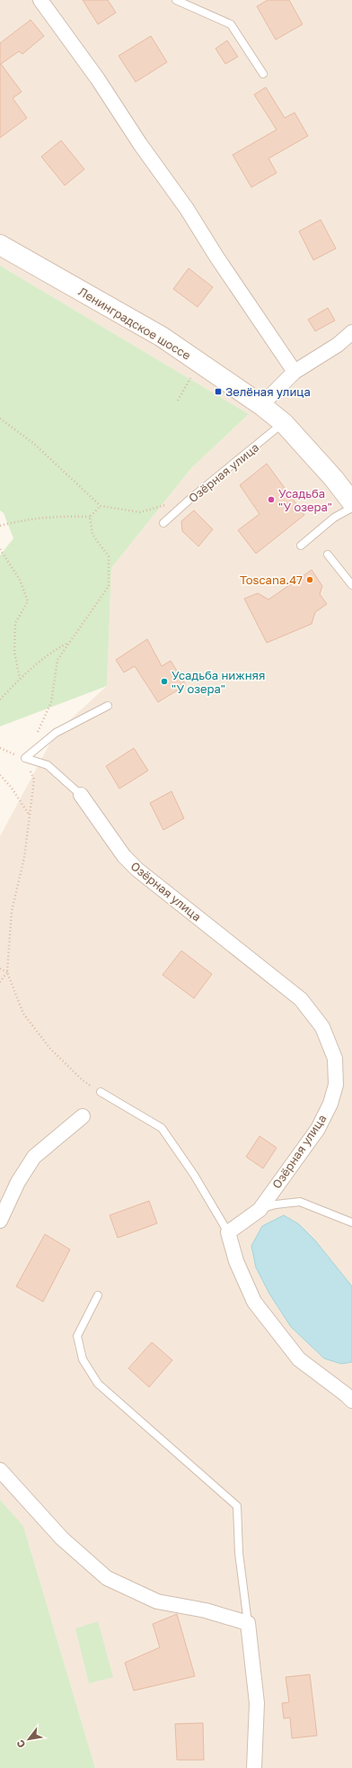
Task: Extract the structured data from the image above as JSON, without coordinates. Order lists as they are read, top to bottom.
{
  "streets": {
    "main road": ["Ленинградское шоссе"],
    "street": ["Озёрная улица"]
  },
  "crossings": [
    ["Ленинградское шоссе", "Озёрная улица"]
  ],
  "places": {
    "transit": ["Зелёная улица"],
    "other": ["Усадьба \"У озера\"", "Toscana.47", "Усадьба нижняя \"У озера\""]
  },
  "north": "bottom left"
}
